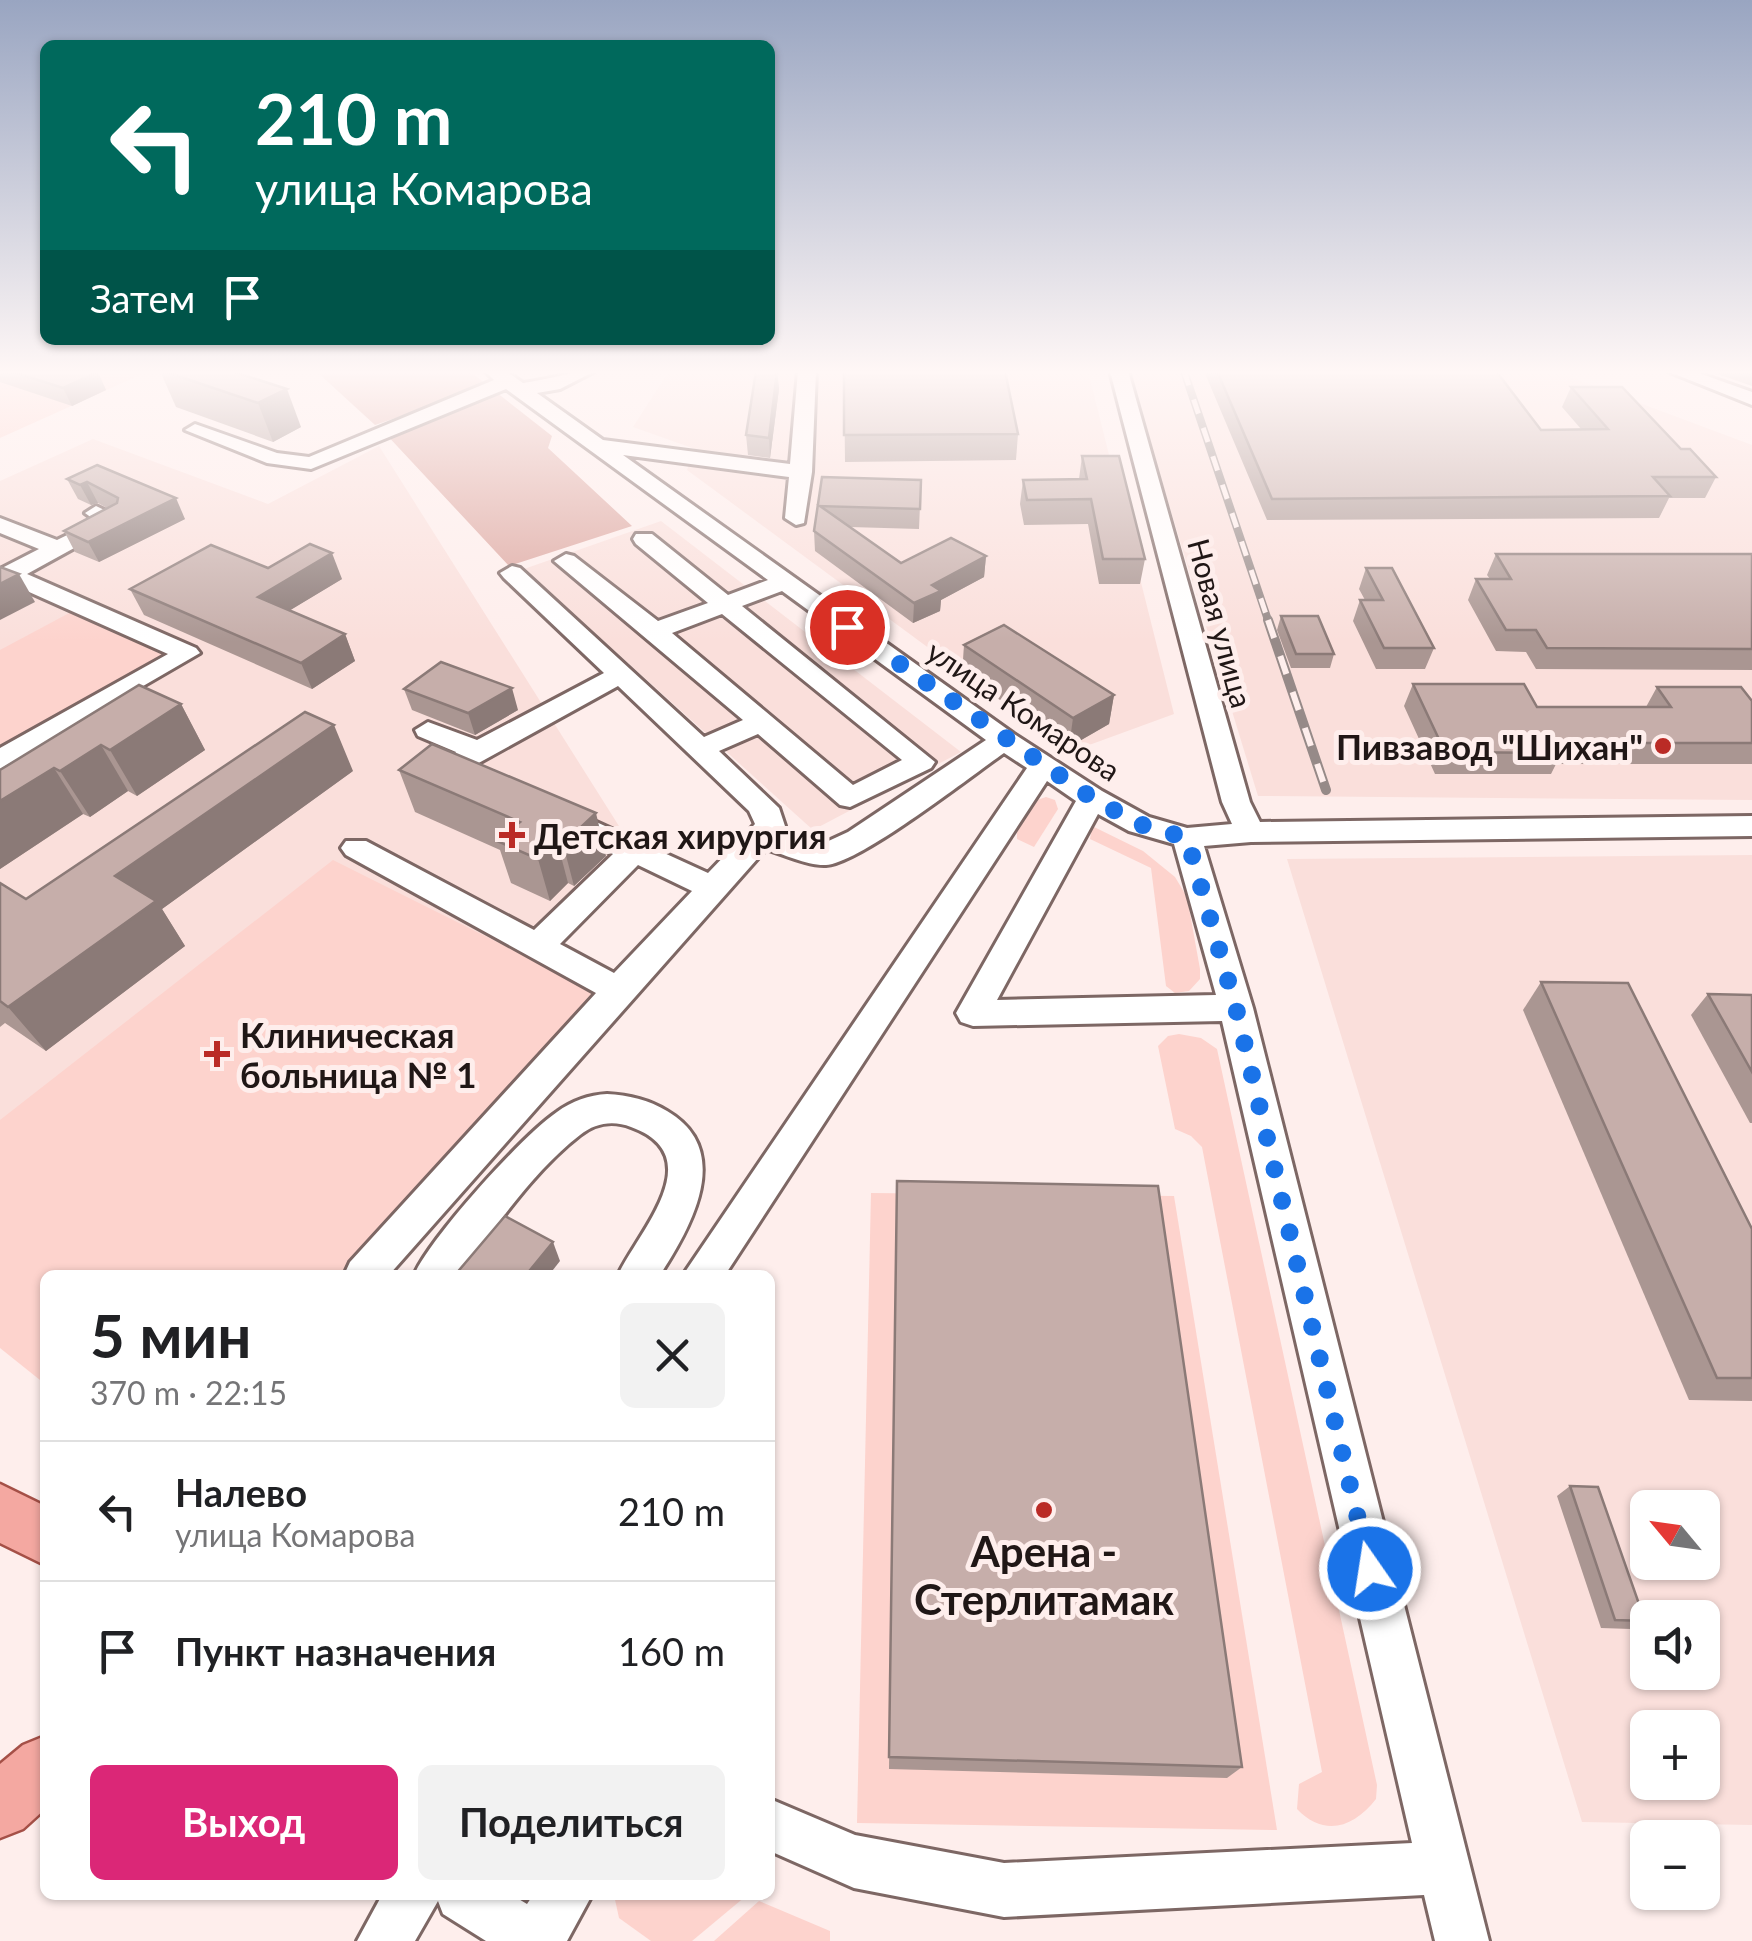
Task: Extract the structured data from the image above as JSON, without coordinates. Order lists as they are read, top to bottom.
{
  "streets": {
    "street": ["Новая улица", "улица Комарова"]
  },
  "places": {
    "other": ["Пивзавод \"Шихан\"", "Арена - Стерлитамак"],
    "health": ["Детская хирургия", "Клиническая больница № 1"]
  },
  "north": "top left",
  "page": {
    "turn": ["210 m", "улица Комарова"],
    "then": "Затем",
    "heading": ["5 мин", "370 m · 22:15"],
    "list": [
      {
        "name": "Налево",
        "note": "улица Комарова",
        "value": "210 m"
      },
      {
        "name": "Пункт назначения",
        "value": "160 m"
      }
    ],
    "map_buttons": ["+", "−"],
    "buttons": ["Выход", "Поделиться"]
  }
}
